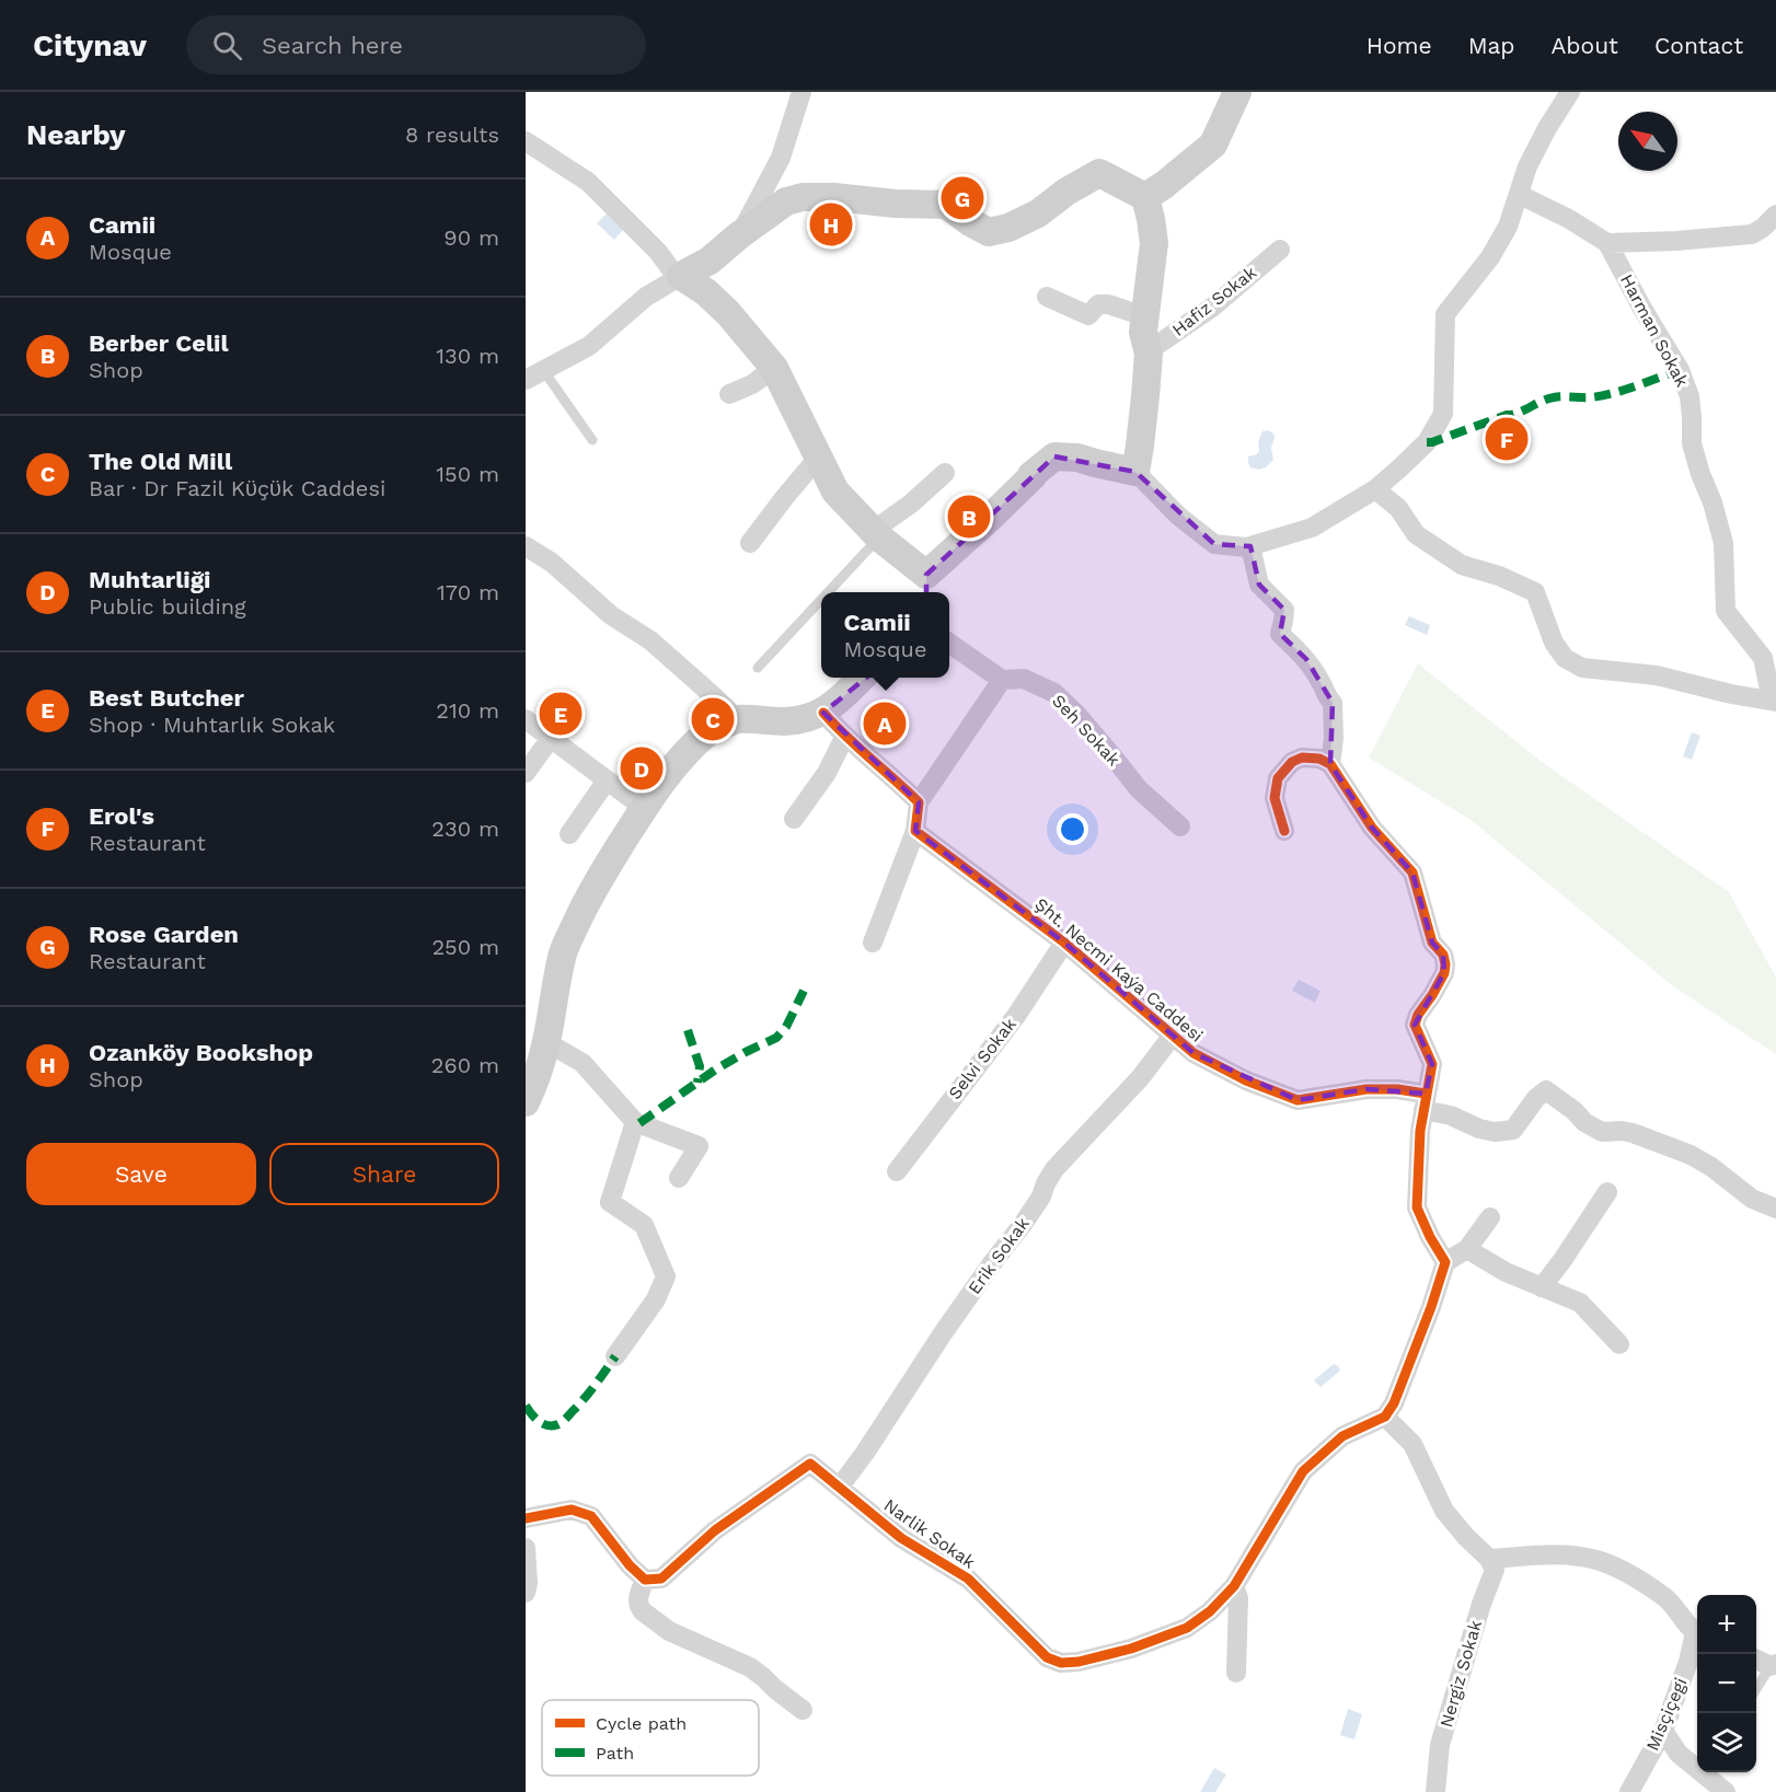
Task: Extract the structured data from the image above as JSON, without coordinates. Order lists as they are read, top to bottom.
{
  "streets": {
    "street": [
      "Hafiz Sokak",
      "Harman Sokak",
      "Seh Sokak",
      "Şht. Necmi Kaýa Caddesi",
      "Selvi Sokak",
      "Erik Sokak",
      "Narlik Sokak",
      "Nergiz Sokak",
      "Misçiçegi"
    ]
  },
  "crossings": [
    ["Şht. Necmi Kaýa Caddesi", "Selvi Sokak"],
    ["Şht. Necmi Kaýa Caddesi", "Erik Sokak"],
    ["Erik Sokak", "Narlik Sokak"]
  ],
  "legend": ["Cycle path", "Path"],
  "north": "top left",
  "page": {
    "header": "Citynav",
    "search": "Search here",
    "nav": [
      "Home",
      "Map",
      "About",
      "Contact"
    ],
    "heading": ["Nearby", "8 results"],
    "pins": [
      "G",
      "H",
      "F",
      "B",
      "E",
      "C",
      "A",
      "D"
    ],
    "list": [
      {
        "mark": "A",
        "name": "Camii",
        "note": "Mosque",
        "value": "90 m"
      },
      {
        "mark": "B",
        "name": "Berber Celil",
        "note": "Shop",
        "value": "130 m"
      },
      {
        "mark": "C",
        "name": "The Old Mill",
        "note": "Bar · Dr Fazil Kϋçϋk Caddesi",
        "value": "150 m"
      },
      {
        "mark": "D",
        "name": "Muhtarliği",
        "note": "Public building",
        "value": "170 m"
      },
      {
        "mark": "E",
        "name": "Best Butcher",
        "note": "Shop · Muhtarlık Sokak",
        "value": "210 m"
      },
      {
        "mark": "F",
        "name": "Erol's",
        "note": "Restaurant",
        "value": "230 m"
      },
      {
        "mark": "G",
        "name": "Rose Garden",
        "note": "Restaurant",
        "value": "250 m"
      },
      {
        "mark": "H",
        "name": "Ozanköy Bookshop",
        "note": "Shop",
        "value": "260 m"
      }
    ],
    "popup": ["Camii", "Mosque"],
    "buttons": ["Save", "Share"],
    "map_buttons": ["+", "−"]
  }
}
